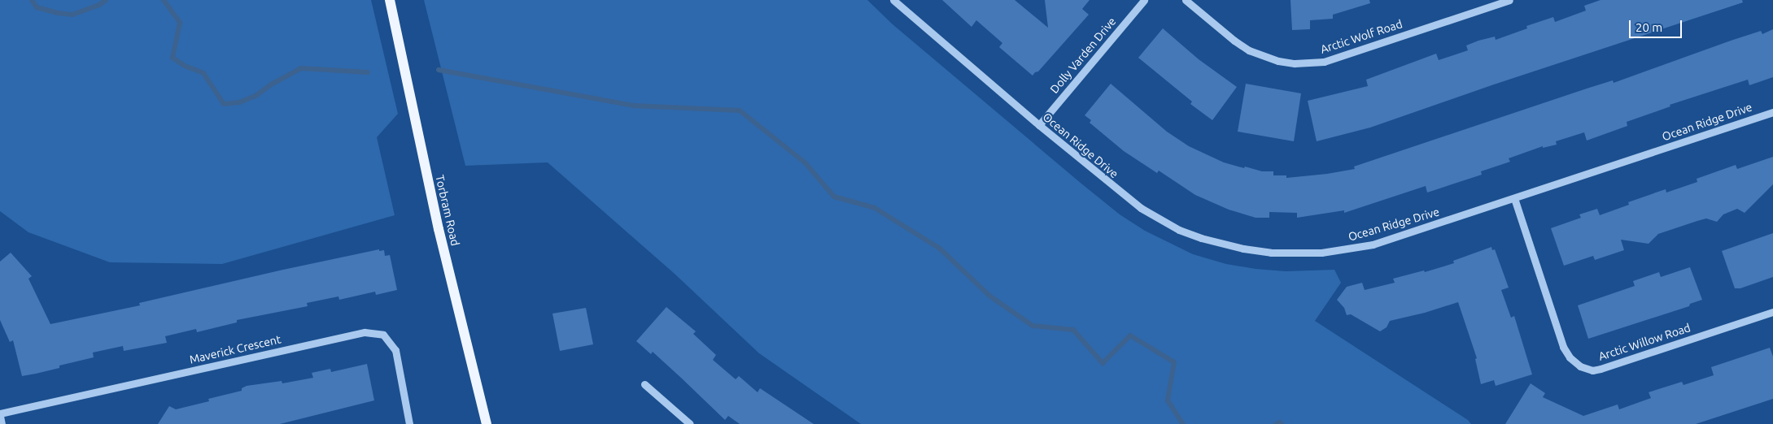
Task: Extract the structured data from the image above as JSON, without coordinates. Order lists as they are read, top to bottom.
{
  "streets": {
    "main road": ["Torbram Road"],
    "street": [
      "Arctic Wolf Road",
      "Dolly Varden Drive",
      "Ocean Ridge Drive",
      "Arctic Willow Road",
      "Maverick Crescent"
    ]
  },
  "crossings": [
    ["Dolly Varden Drive", "Ocean Ridge Drive"],
    ["Ocean Ridge Drive", "Arctic Willow Road"]
  ],
  "scale_bar": "20 m"
}
